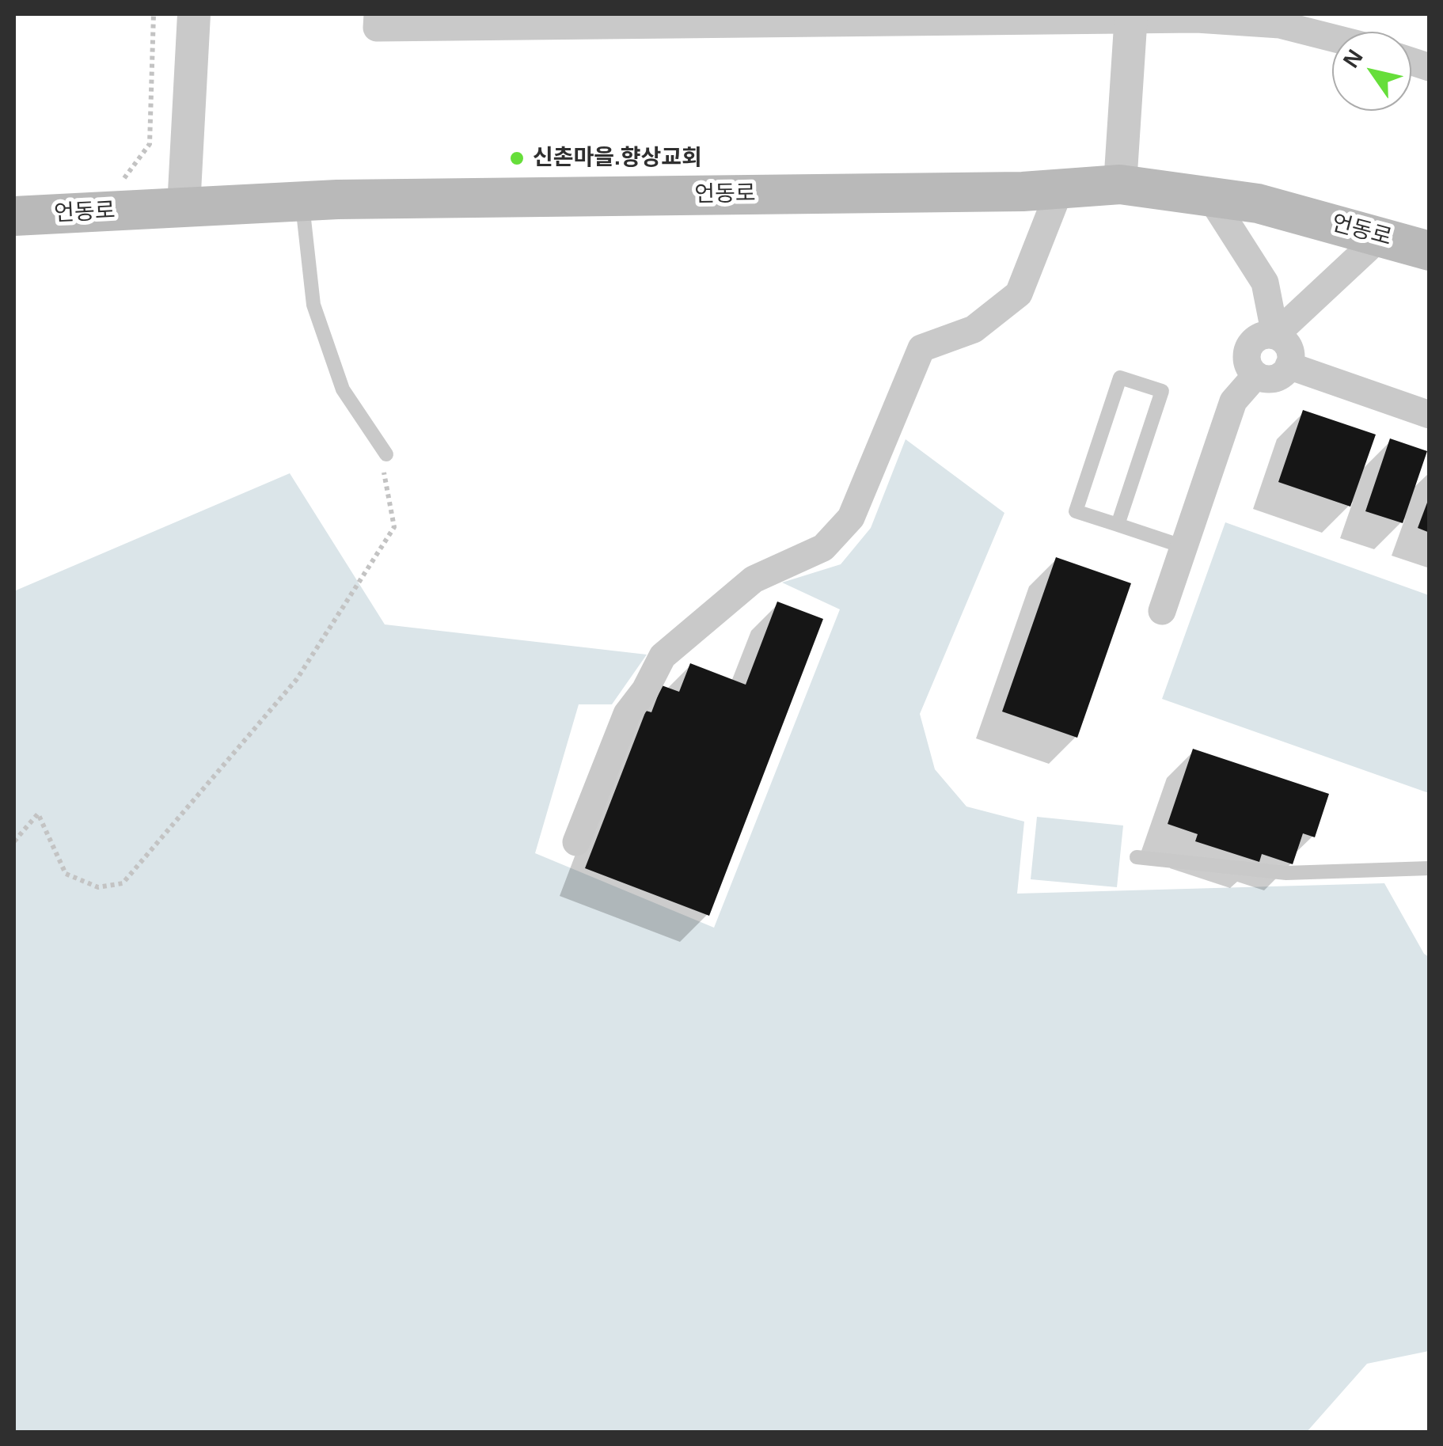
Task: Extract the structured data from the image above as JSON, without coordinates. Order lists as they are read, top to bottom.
{
  "streets": {
    "main road": ["언동로"]
  },
  "places": ["신촌마을.향상교회"],
  "north": "top left"
}
